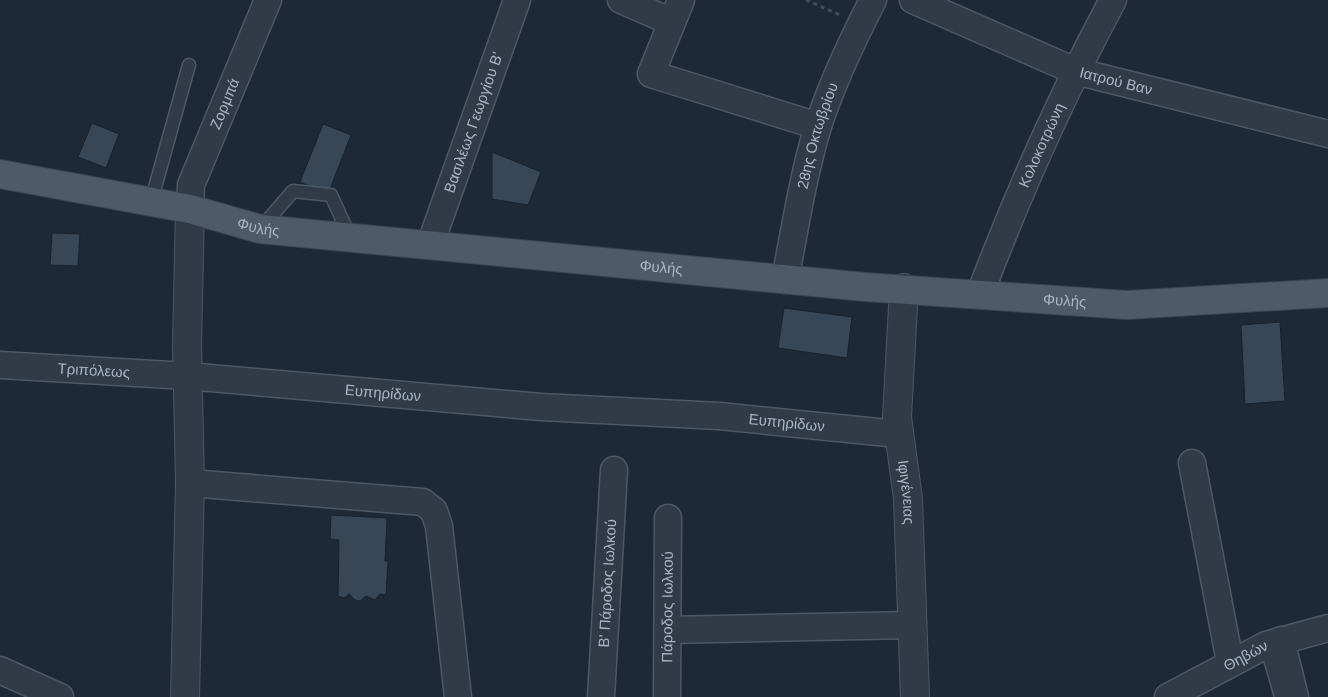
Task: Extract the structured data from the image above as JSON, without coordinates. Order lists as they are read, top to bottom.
{
  "streets": {
    "main road": ["Φυλής"],
    "street": [
      "Ιατρού Βαν",
      "Ζορμπά",
      "Βασιλέως Γεωργίου Β'",
      "28ης Οκτωβρίου",
      "Κολοκοτρώνη",
      "Τριπόλεως",
      "Ευπηρίδων",
      "Ιφιγένειας",
      "Β' Πάροδος Ιωλκού",
      "Πάροδος Ιωλκού",
      "Θηβών"
    ]
  },
  "crossings": [
    ["Ιατρού Βαν", "Κολοκοτρώνη"],
    ["Ζορμπά", "Φυλής"],
    ["Βασιλέως Γεωργίου Β'", "Φυλής"],
    ["28ης Οκτωβρίου", "Φυλής"],
    ["Κολοκοτρώνη", "Φυλής"],
    ["Φυλής", "Ιφιγένειας"],
    ["Τριπόλεως", "Ευπηρίδων"],
    ["Ευπηρίδων", "Ιφιγένειας"]
  ]
}
